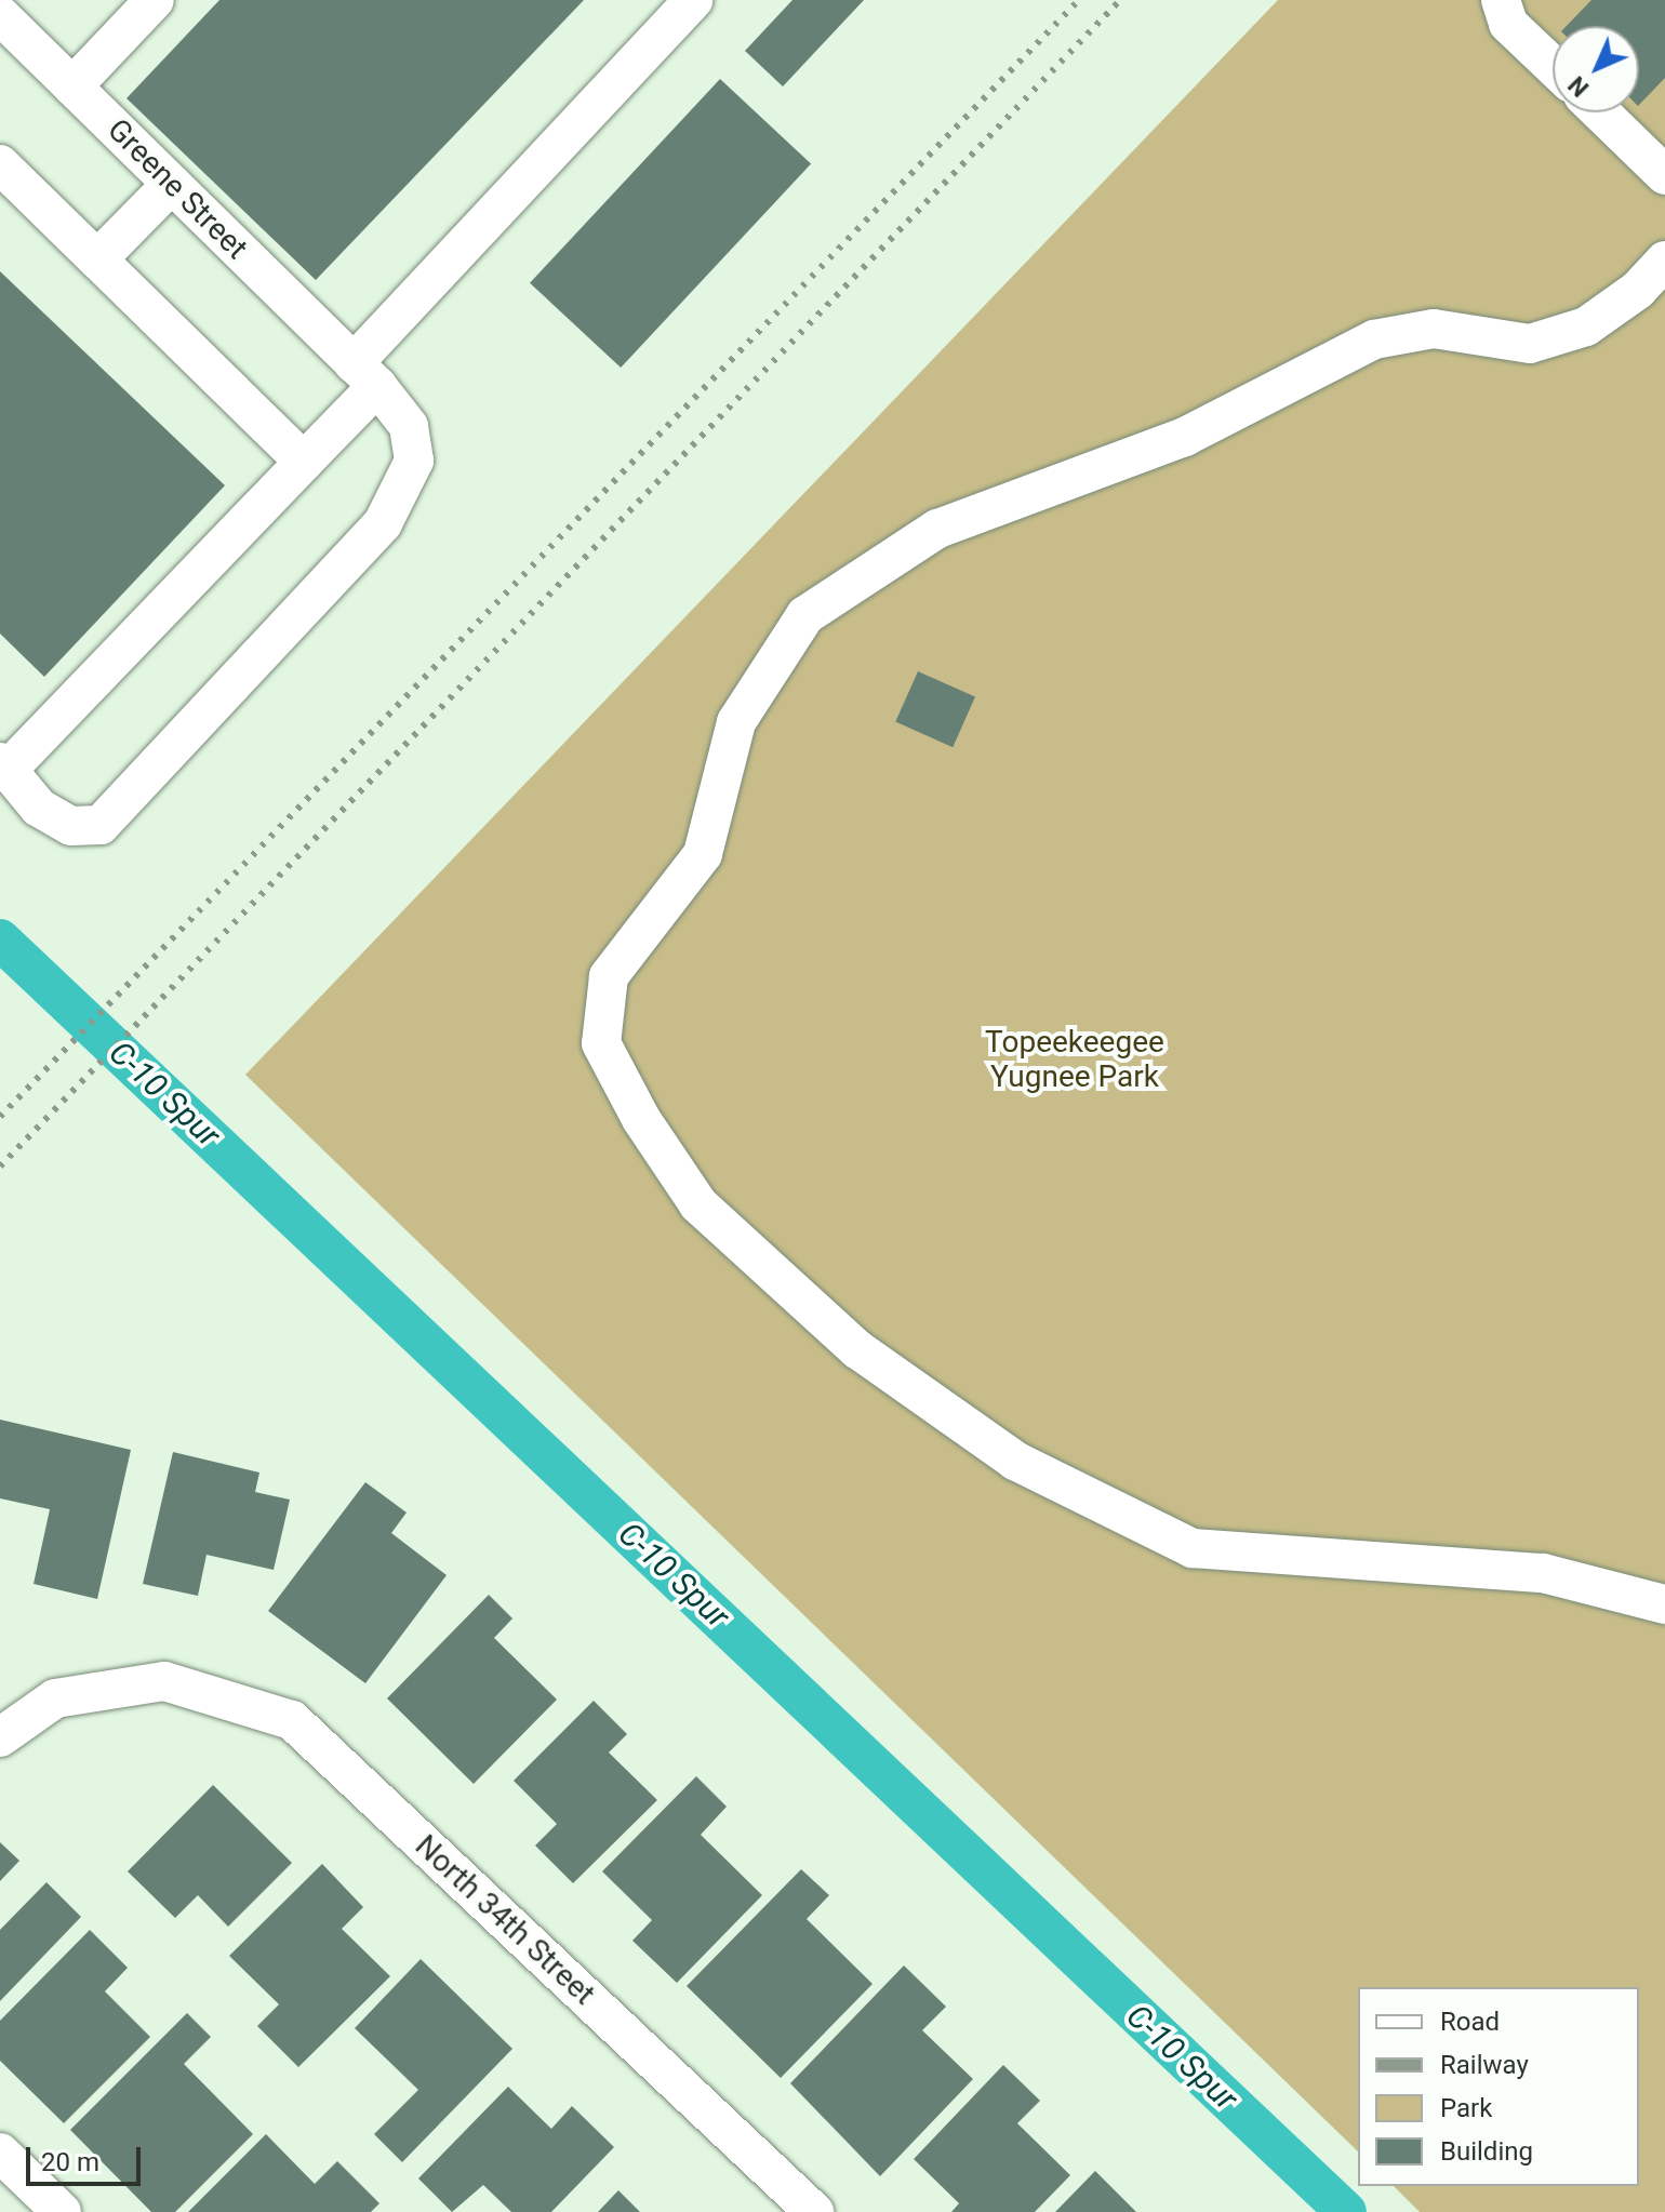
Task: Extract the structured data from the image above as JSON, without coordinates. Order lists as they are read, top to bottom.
{
  "streets": {
    "street": ["Greene Street", "North 34th Street"]
  },
  "water": ["C-10 Spur"],
  "parks": ["Topeekeegee Yugnee Park"],
  "legend": [
    "Road",
    "Railway",
    "Park",
    "Building"
  ],
  "scale_bar": "20 m",
  "north": "bottom left"
}
